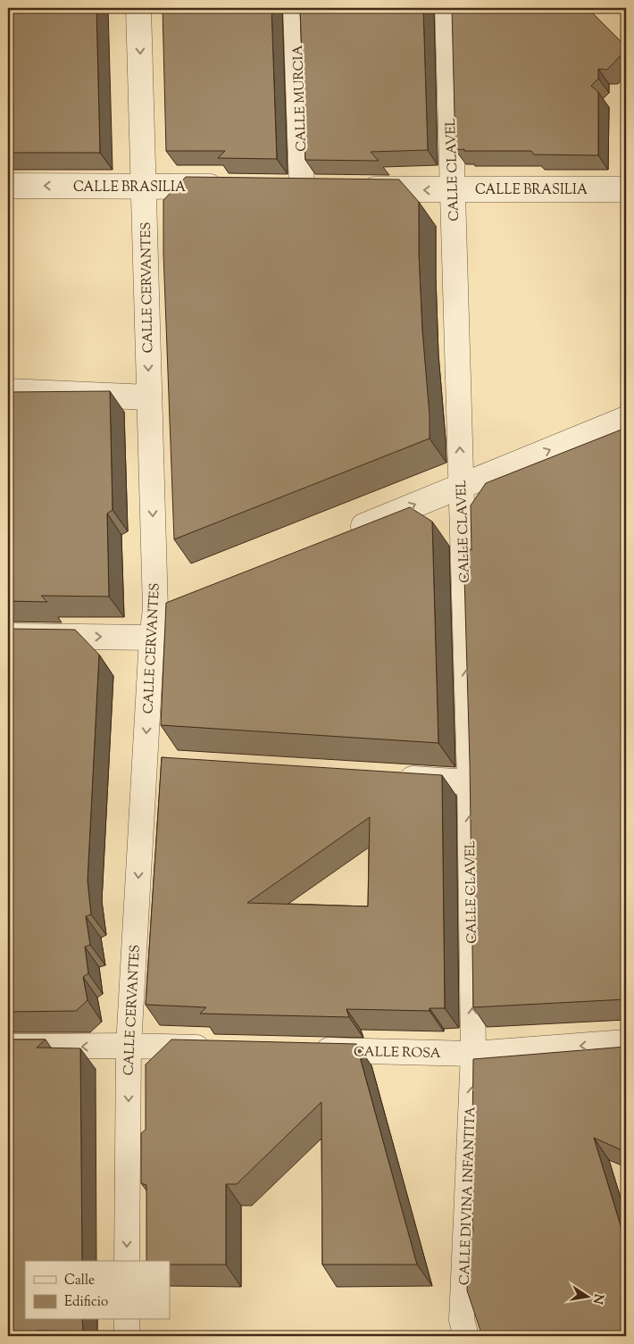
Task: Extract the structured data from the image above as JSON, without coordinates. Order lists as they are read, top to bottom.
{
  "streets": {
    "street": [
      "CALLE MURCIA",
      "CALLE CLAVEL",
      "CALLE BRASILIA",
      "CALLE CERVANTES",
      "CALLE ROSA",
      "CALLE DIVINA INFANTITA"
    ]
  },
  "crossings": [
    ["CALLE CLAVEL", "CALLE BRASILIA"],
    ["CALLE CLAVEL", "CALLE ROSA"],
    ["CALLE CLAVEL", "CALLE DIVINA INFANTITA"],
    ["CALLE BRASILIA", "CALLE CERVANTES"],
    ["CALLE ROSA", "CALLE DIVINA INFANTITA"]
  ],
  "one_way": [
    "CALLE CLAVEL",
    "CALLE CERVANTES",
    "CALLE ROSA",
    "CALLE DIVINA INFANTITA"
  ],
  "legend": ["Calle", "Edificio"],
  "north": "right"
}
